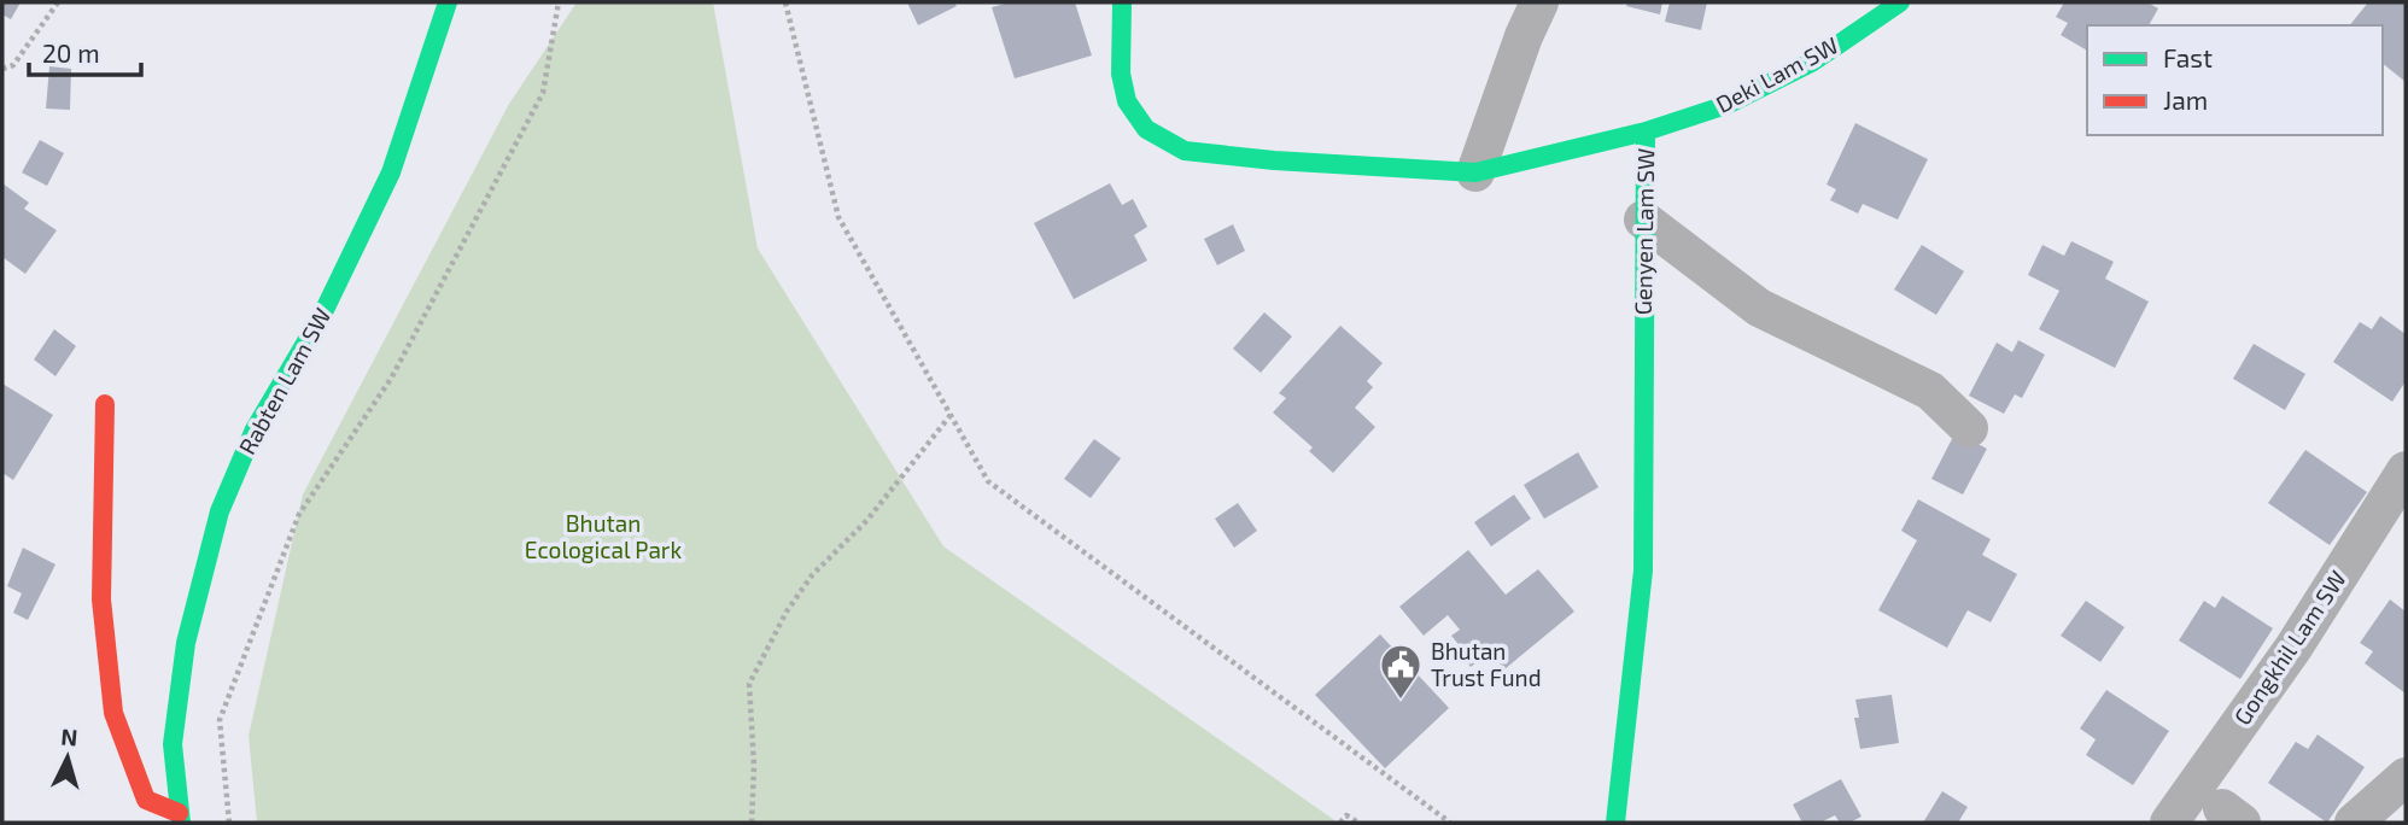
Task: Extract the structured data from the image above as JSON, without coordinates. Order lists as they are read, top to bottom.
{
  "streets": {
    "main road": ["Deki Lam SW", "Genyen Lam SW", "Rabten Lam SW"],
    "street": ["Gongkhil Lam SW"]
  },
  "crossings": [
    ["Deki Lam SW", "Genyen Lam SW"]
  ],
  "parks": ["Bhutan Ecological Park"],
  "places": {
    "public building": ["Bhutan Trust Fund"]
  },
  "legend": ["Fast", "Jam"],
  "scale_bar": "20 m",
  "north": "top"
}
